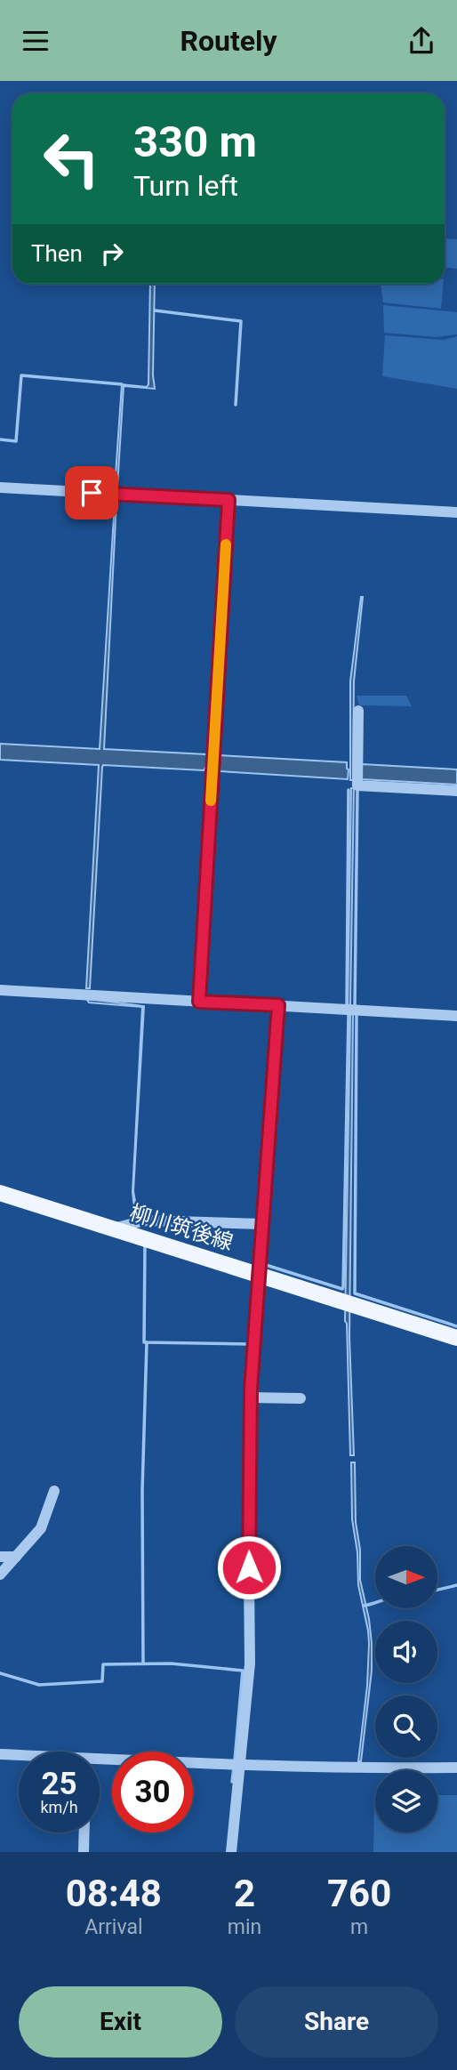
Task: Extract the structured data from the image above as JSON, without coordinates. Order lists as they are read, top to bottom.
{
  "streets": {
    "main road": ["柳川筑後線"]
  },
  "north": "right",
  "page": {
    "header": "Routely",
    "turn": ["330 m", "Turn left"],
    "then": "Then",
    "speed": "25 km/h",
    "limit": "30",
    "eta": [
      "08:48",
      "Arrival",
      "2",
      "min",
      "760",
      "m"
    ],
    "buttons": ["Exit", "Share"]
  }
}
